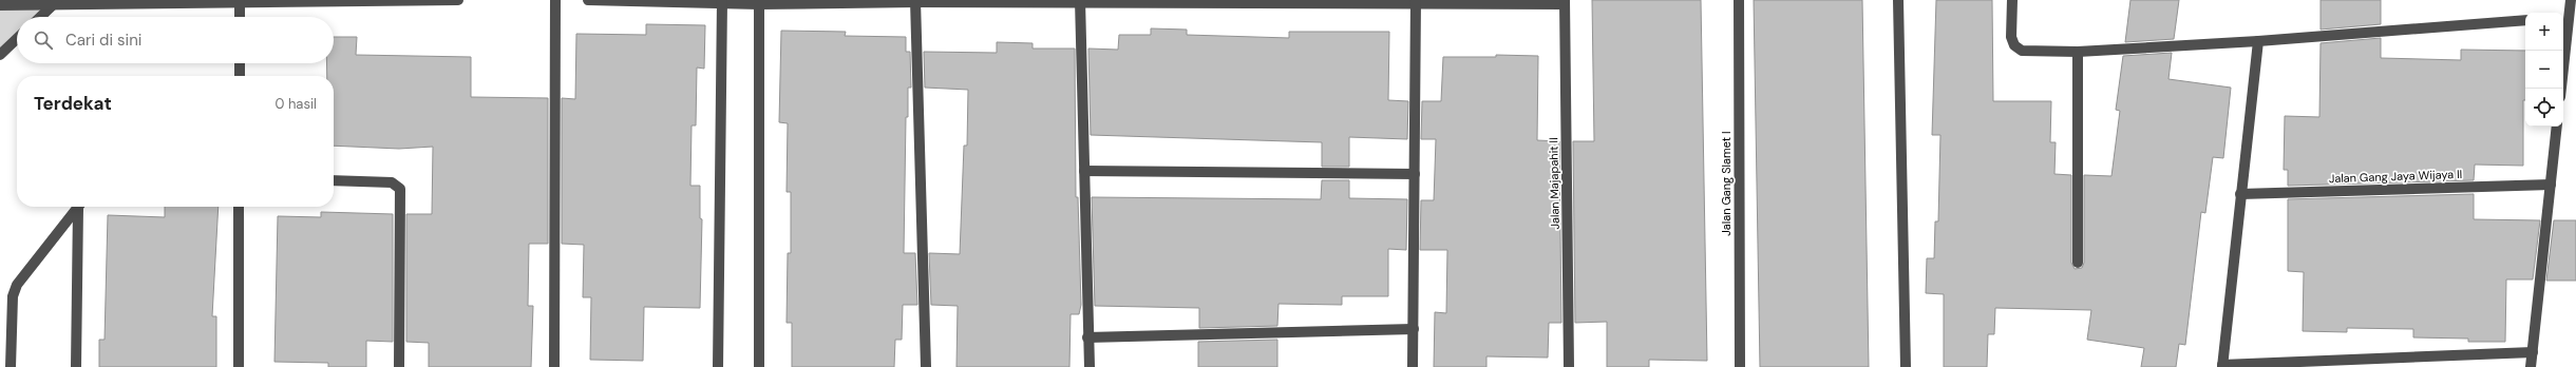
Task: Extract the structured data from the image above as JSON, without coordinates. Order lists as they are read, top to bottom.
{
  "streets": {
    "street": ["Jalan Gang Jaya Wijaya II", "Jalan Majapahit II", "Jalan Gang Slamet I"]
  },
  "page": {
    "map_buttons": ["+", "−"],
    "search": "Cari di sini",
    "heading": ["Terdekat", "0 hasil"]
  }
}
